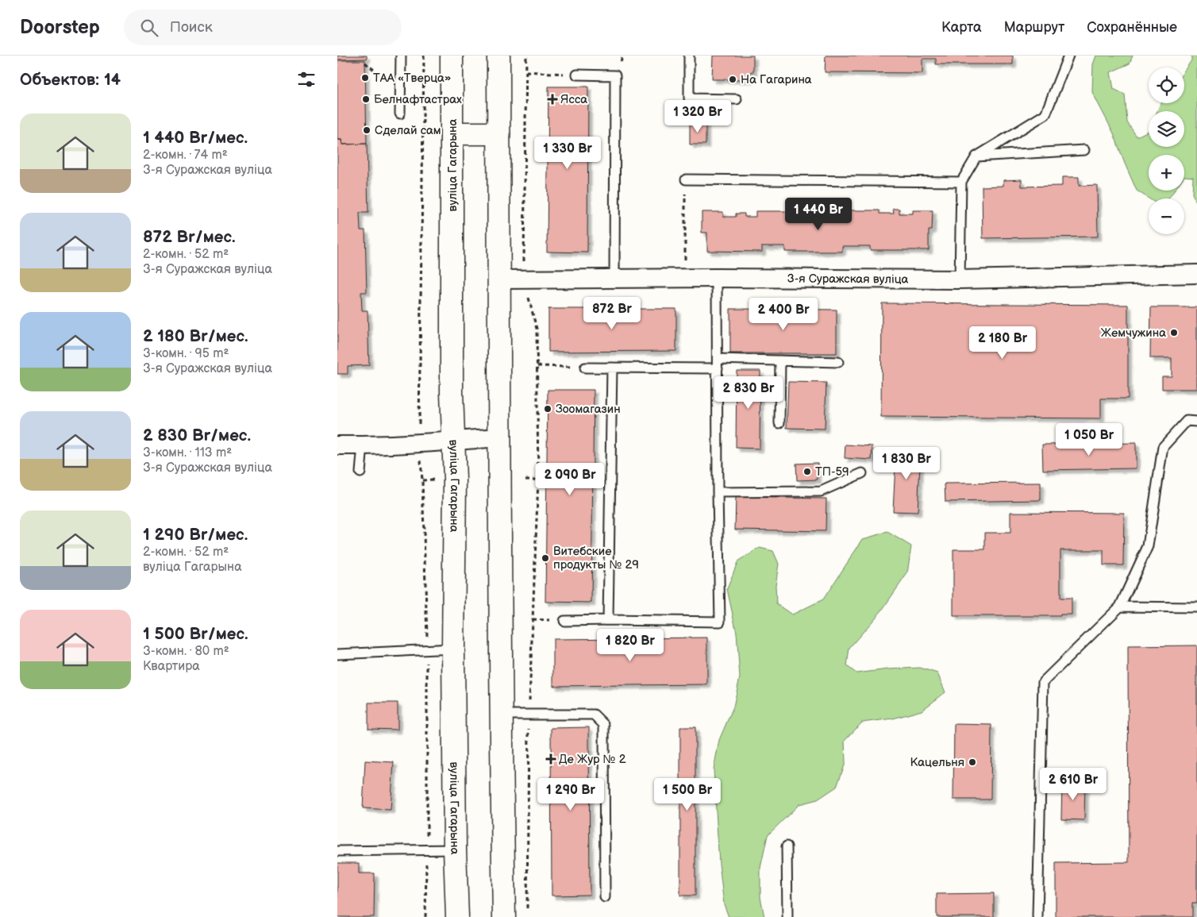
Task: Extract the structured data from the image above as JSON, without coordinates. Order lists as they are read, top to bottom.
{
  "streets": {
    "main road": ["вуліца Гагарына"],
    "street": ["3-я Суражская вуліца"]
  },
  "places": {
    "other": [
      "ТАА «Тверца»",
      "На Гагарина",
      "Белнафтастрах",
      "Сделай сам",
      "Жемчужина",
      "Зоомагазин",
      "ТП-59",
      "Витебские продукты № 29",
      "Кацельня"
    ],
    "health": ["Ясса", "Де Жур № 2"]
  },
  "page": {
    "header": "Doorstep",
    "search": "Поиск",
    "nav": ["Карта", "Маршрут", "Сохранённые"],
    "heading": "Объектов: 14",
    "map_buttons": ["+", "−"],
    "price": [
      "1 320 Br",
      "1 330 Br",
      "1 440 Br",
      "872 Br",
      "2 400 Br",
      "2 180 Br",
      "2 830 Br",
      "1 050 Br",
      "1 830 Br",
      "2 090 Br",
      "1 820 Br",
      "2 610 Br",
      "1 290 Br",
      "1 500 Br"
    ],
    "list": [
      {
        "name": "1 440 Br/мес.",
        "note": "2-комн. · 74 m² · 3-я Суражская вуліца"
      },
      {
        "name": "872 Br/мес.",
        "note": "2-комн. · 52 m² · 3-я Суражская вуліца"
      },
      {
        "name": "2 180 Br/мес.",
        "note": "3-комн. · 95 m² · 3-я Суражская вуліца"
      },
      {
        "name": "2 830 Br/мес.",
        "note": "3-комн. · 113 m² · 3-я Суражская вуліца"
      },
      {
        "name": "1 290 Br/мес.",
        "note": "2-комн. · 52 m² · вуліца Гагарына"
      },
      {
        "name": "1 500 Br/мес.",
        "note": "3-комн. · 80 m² · Квартира"
      }
    ]
  }
}
